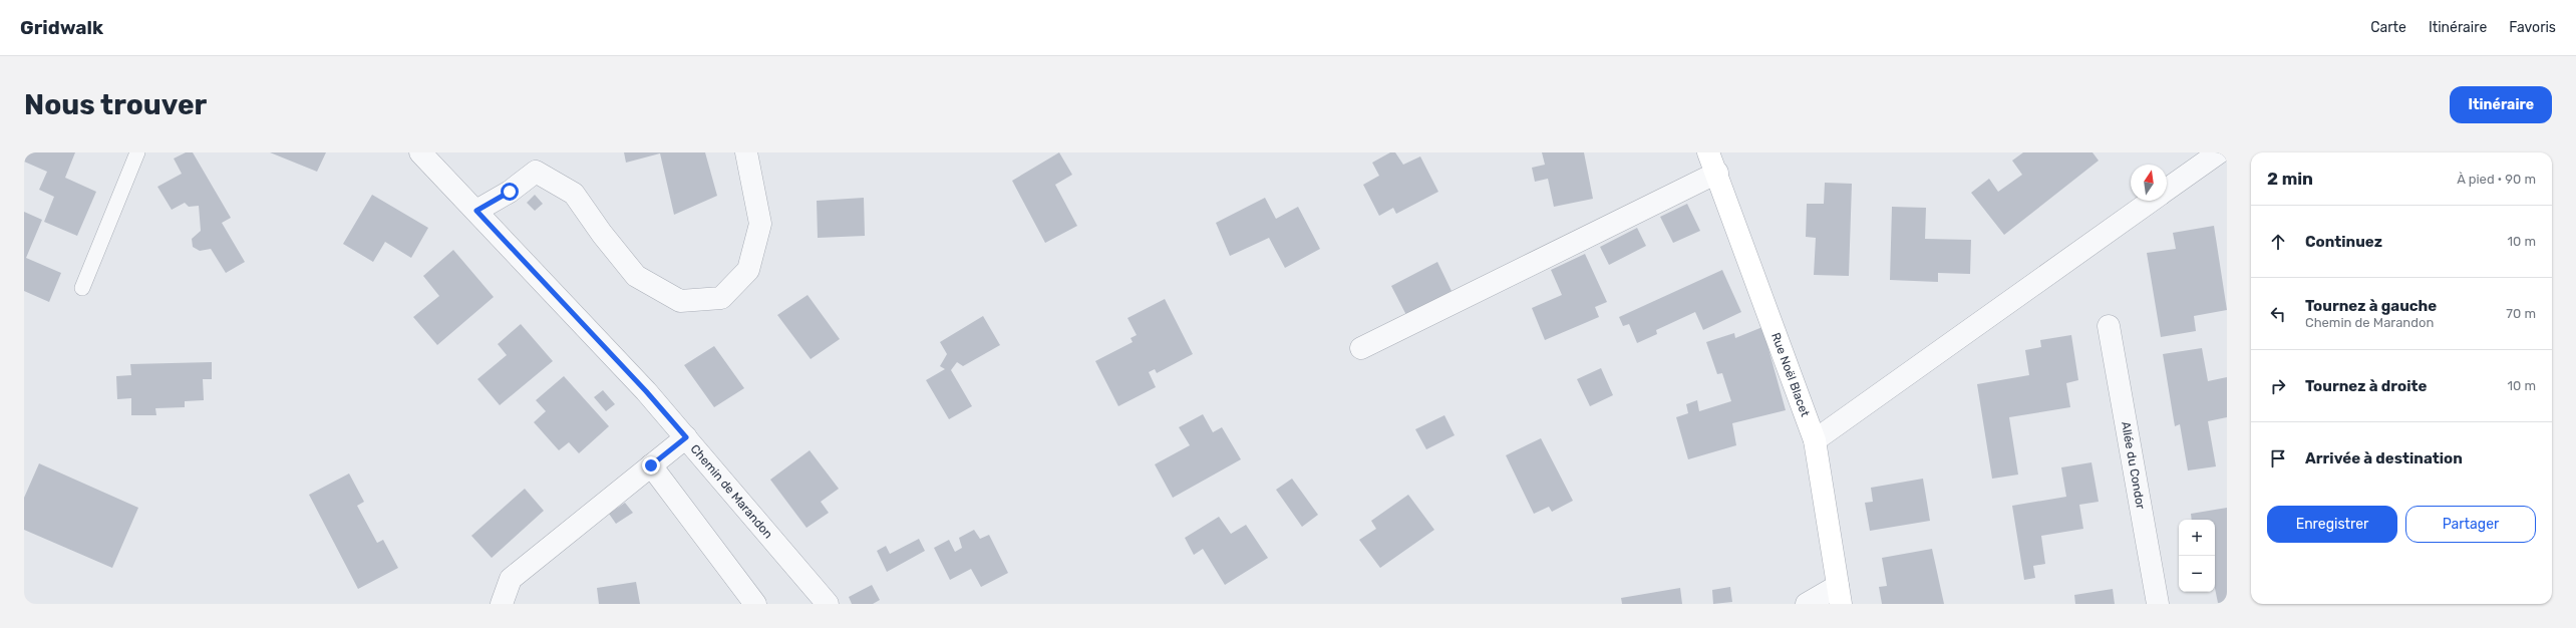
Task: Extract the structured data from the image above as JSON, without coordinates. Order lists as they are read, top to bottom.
{
  "streets": {
    "street": ["Rue Noël Blacet", "Allée du Condor", "Chemin de Marandon"]
  },
  "north": "top",
  "page": {
    "header": "Gridwalk",
    "nav": ["Carte", "Itinéraire", "Favoris"],
    "buttons": [
      "Itinéraire",
      ["Enregistrer", "Partager"]
    ],
    "title": "Nous trouver",
    "heading": ["2 min", "À pied · 90 m"],
    "list": [
      ["Continuez", "10 m"],
      ["Tournez à gauche", "Chemin de Marandon", "70 m"],
      ["Tournez à droite", "10 m"],
      "Arrivée à destination"
    ],
    "map_buttons": ["+", "−"]
  }
}
